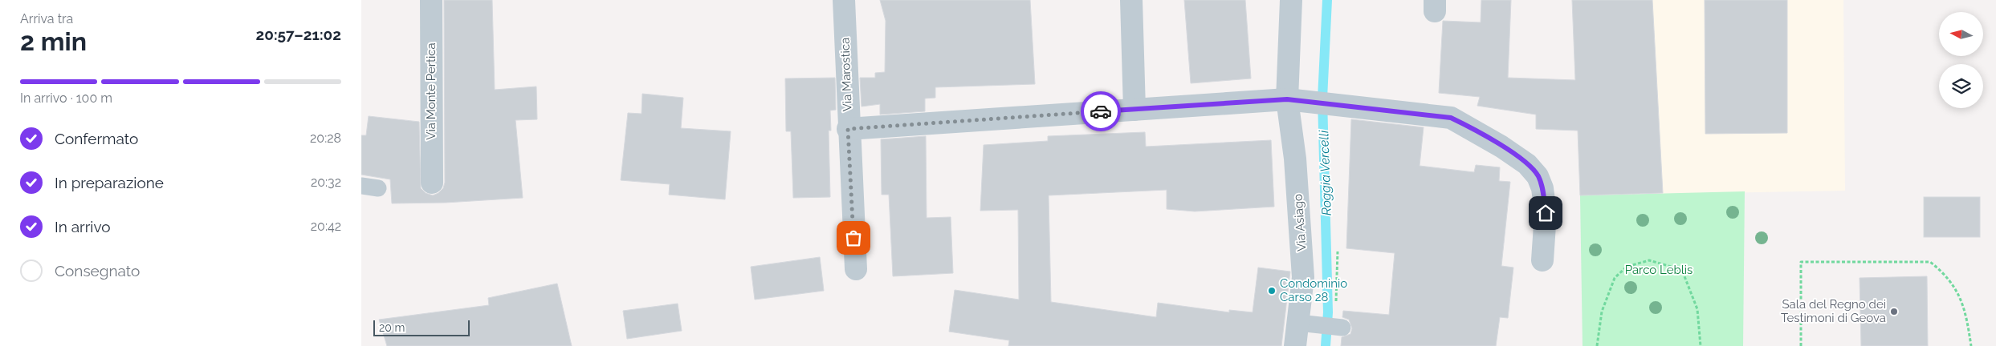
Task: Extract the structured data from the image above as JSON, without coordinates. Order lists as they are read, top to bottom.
{
  "streets": {
    "street": ["Via Marostica", "Via Monte Pertica", "Via Asiago"]
  },
  "water": ["Roggia Vercelli"],
  "parks": ["Parco Leblis"],
  "places": ["Condominio Carso 28", "Sala del Regno dei Testimoni di Geova"],
  "scale_bar": "20 m",
  "north": "left",
  "page": {
    "heading": ["2 min", "Arriva tra", "20:57–21:02"],
    "bar": "In arrivo · 100 m",
    "list": [
      ["Confermato", "20:28"],
      ["In preparazione", "20:32"],
      ["In arrivo", "20:42"],
      "Consegnato"
    ],
    "scale": "20 m"
  }
}
